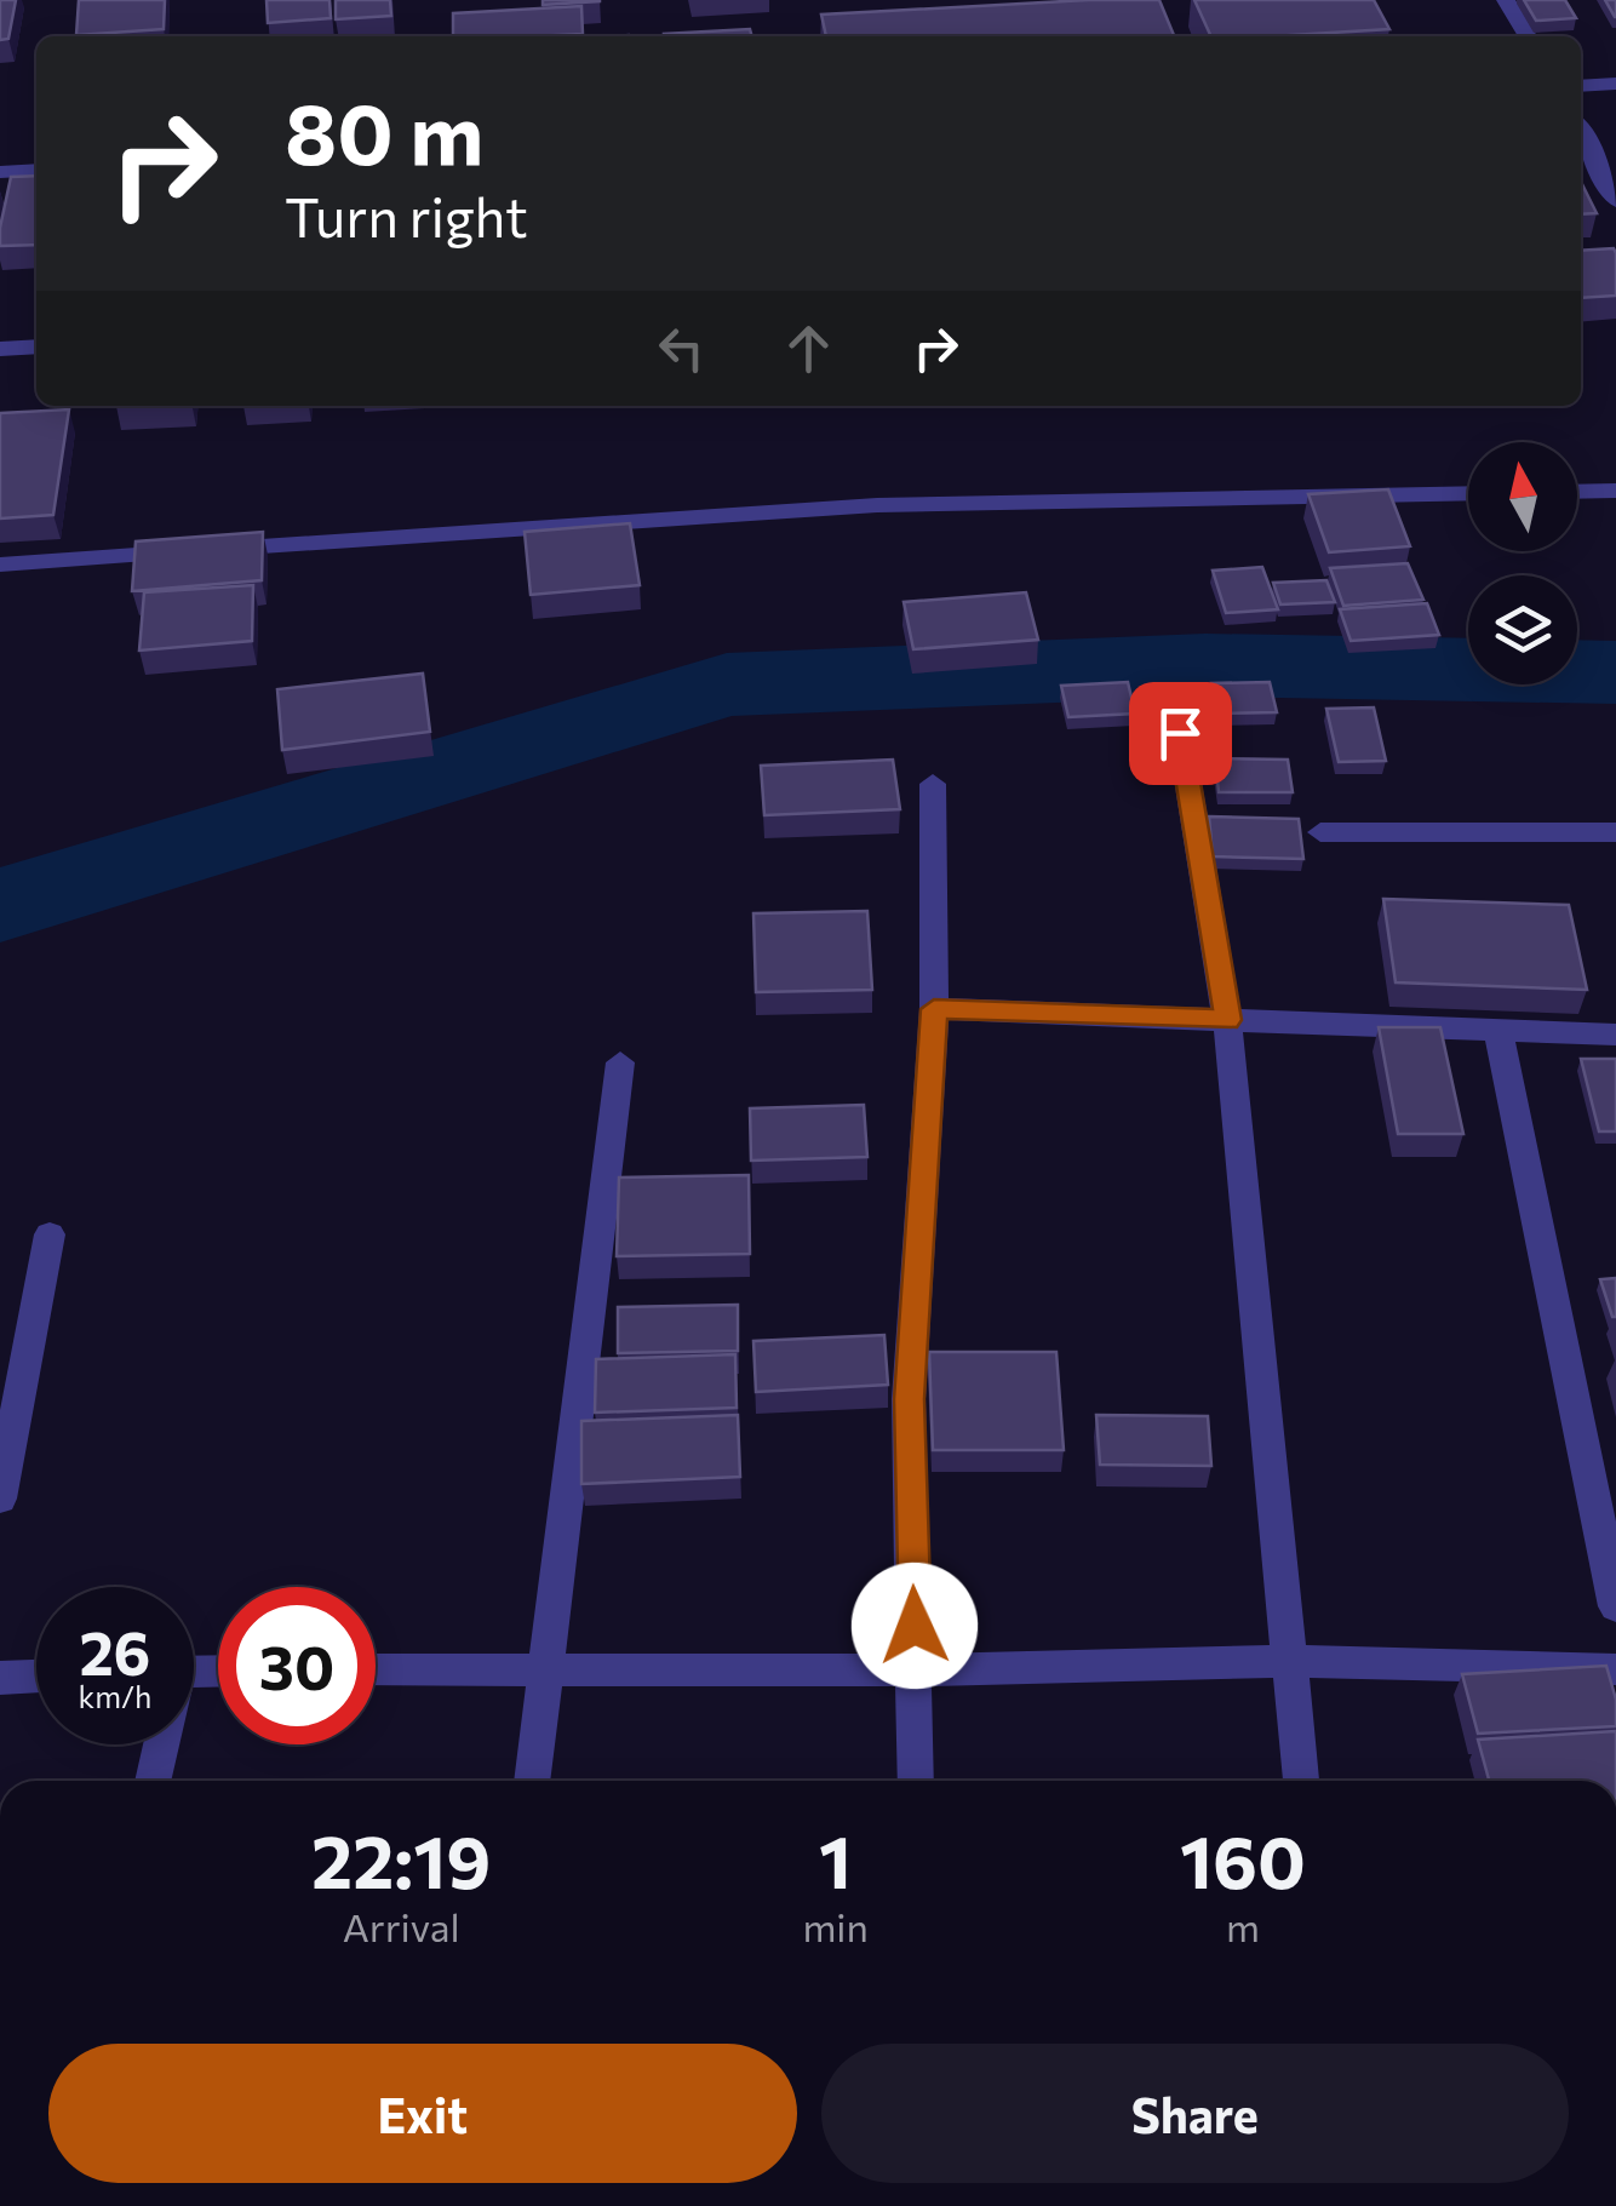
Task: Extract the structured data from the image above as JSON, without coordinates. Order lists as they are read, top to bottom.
{
  "north": "top",
  "page": {
    "turn": ["80 m", "Turn right"],
    "speed": "26 km/h",
    "limit": "30",
    "eta": [
      "22:19",
      "Arrival",
      "1",
      "min",
      "160",
      "m"
    ],
    "buttons": ["Exit", "Share"]
  }
}
